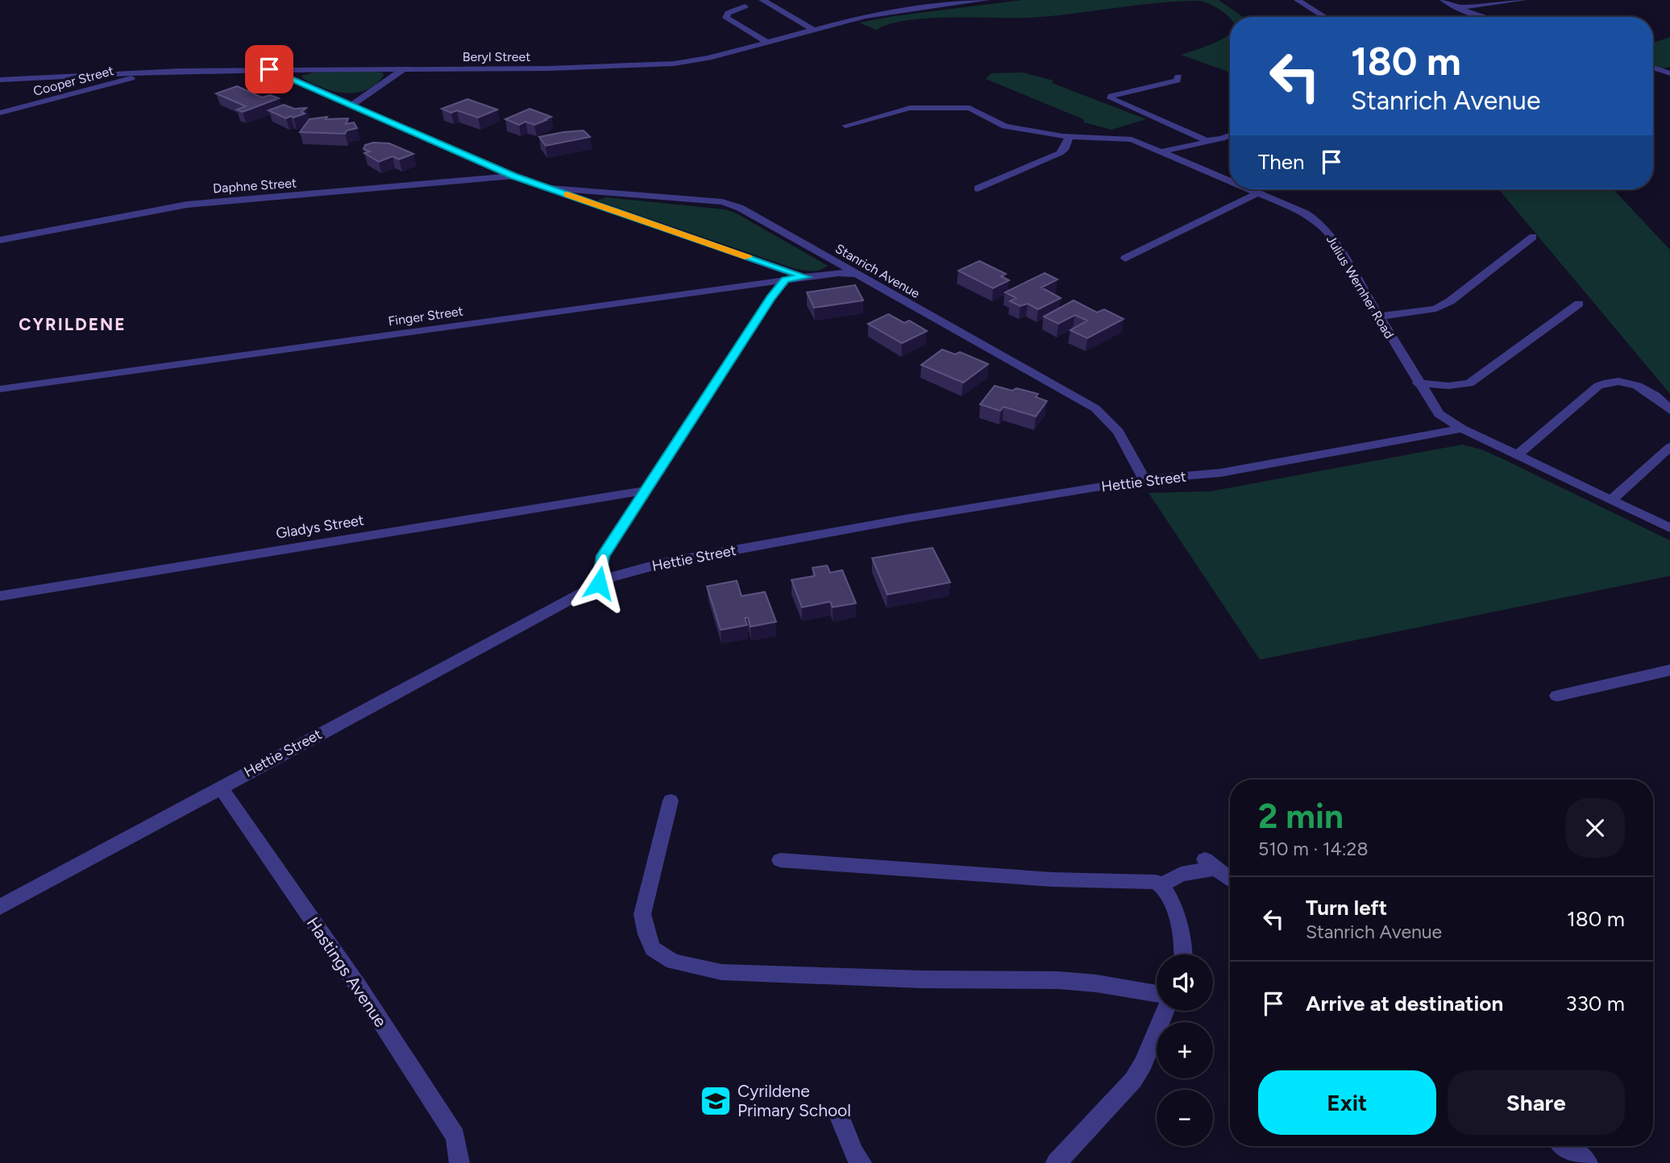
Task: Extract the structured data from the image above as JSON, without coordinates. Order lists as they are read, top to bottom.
{
  "streets": {
    "street": [
      "Beryl Street",
      "Cooper Street",
      "Daphne Street",
      "Stanrich Avenue",
      "Julius Wernher Road",
      "Finger Street",
      "Hettie Street",
      "Gladys Street",
      "Hastings Avenue"
    ]
  },
  "crossings": [
    ["Beryl Street", "Cooper Street"],
    ["Beryl Street", "Stanrich Avenue"],
    ["Daphne Street", "Stanrich Avenue"],
    ["Stanrich Avenue", "Finger Street"],
    ["Stanrich Avenue", "Hettie Street"],
    ["Julius Wernher Road", "Hettie Street"],
    ["Hettie Street", "Hastings Avenue"]
  ],
  "districts": ["CYRILDENE"],
  "places": {
    "school or university": ["Cyrildene Primary School"]
  },
  "page": {
    "turn": ["180 m", "Stanrich Avenue"],
    "then": "Then",
    "heading": ["2 min", "510 m · 14:28"],
    "list": [
      {
        "name": "Turn left",
        "note": "Stanrich Avenue",
        "value": "180 m"
      },
      {
        "name": "Arrive at destination",
        "value": "330 m"
      }
    ],
    "map_buttons": ["+", "−"],
    "buttons": ["Exit", "Share"]
  }
}
